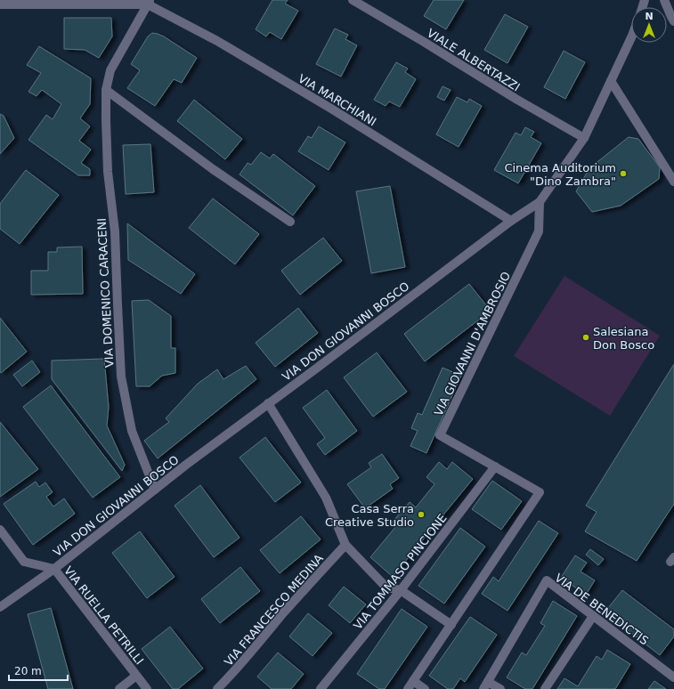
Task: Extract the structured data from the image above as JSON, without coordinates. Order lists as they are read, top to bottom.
{
  "streets": {
    "street": [
      "VIALE ALBERTAZZI",
      "VIA MARCHIANI",
      "VIA DOMENICO CARACENI",
      "VIA DON GIOVANNI BOSCO",
      "VIA GIOVANNI D'AMBROSIO",
      "VIA TOMMASO PINCIONE",
      "VIA DE BENEDICTIS",
      "VIA FRANCESCO MEDINA",
      "VIA RUELLA PETRILLI"
    ]
  },
  "crossings": [
    ["VIALE ALBERTAZZI", "VIA DON GIOVANNI BOSCO"],
    ["VIA MARCHIANI", "VIA DOMENICO CARACENI"],
    ["VIA MARCHIANI", "VIA DON GIOVANNI BOSCO"],
    ["VIA DOMENICO CARACENI", "VIA DON GIOVANNI BOSCO"],
    ["VIA DON GIOVANNI BOSCO", "VIA GIOVANNI D'AMBROSIO"],
    ["VIA DON GIOVANNI BOSCO", "VIA RUELLA PETRILLI"],
    ["VIA GIOVANNI D'AMBROSIO", "VIA TOMMASO PINCIONE"]
  ],
  "places": ["Cinema Auditorium \"Dino Zambra\"", "Salesiana Don Bosco", "Casa Serra Creative Studio"],
  "scale_bar": "20 m",
  "north": "top"
}
